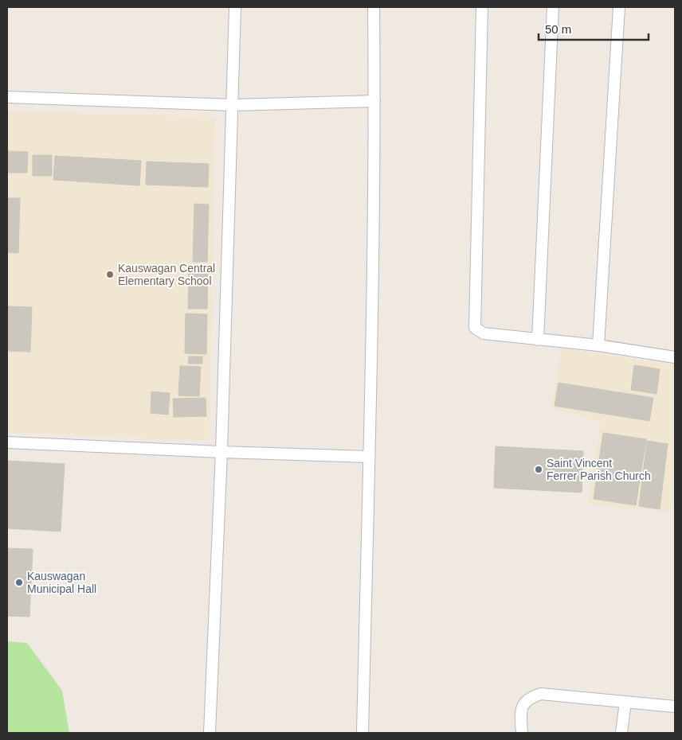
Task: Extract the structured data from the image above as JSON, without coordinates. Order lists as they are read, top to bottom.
{
  "places": ["Kauswagan Central Elementary School", "Saint Vincent Ferrer Parish Church", "Kauswagan Municipal Hall"],
  "scale_bar": "50 m"
}
